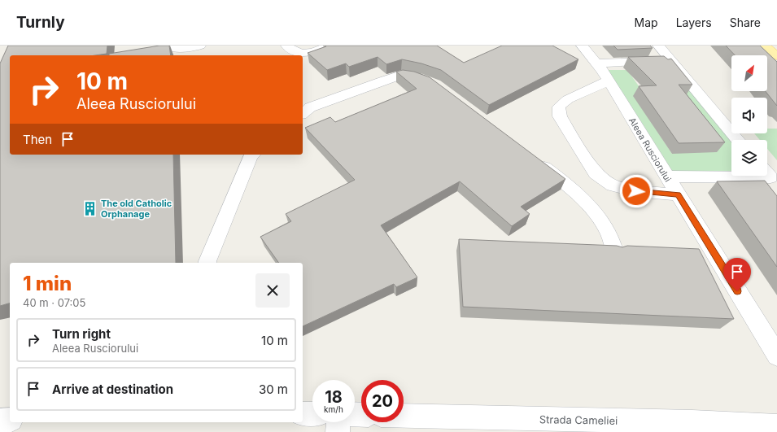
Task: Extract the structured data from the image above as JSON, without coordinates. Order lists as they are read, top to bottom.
{
  "streets": {
    "street": ["Aleea Rusciorului", "Strada Cameliei"]
  },
  "places": {
    "building": ["The old Catholic Orphanage"]
  },
  "north": "top right",
  "page": {
    "header": "Turnly",
    "nav": ["Map", "Layers", "Share"],
    "turn": ["10 m", "Aleea Rusciorului"],
    "then": "Then",
    "heading": ["1 min", "40 m · 07:05"],
    "list": [
      {
        "name": "Turn right",
        "note": "Aleea Rusciorului",
        "value": "10 m"
      },
      {
        "name": "Arrive at destination",
        "value": "30 m"
      }
    ],
    "speed": "18 km/h",
    "limit": "20"
  }
}
